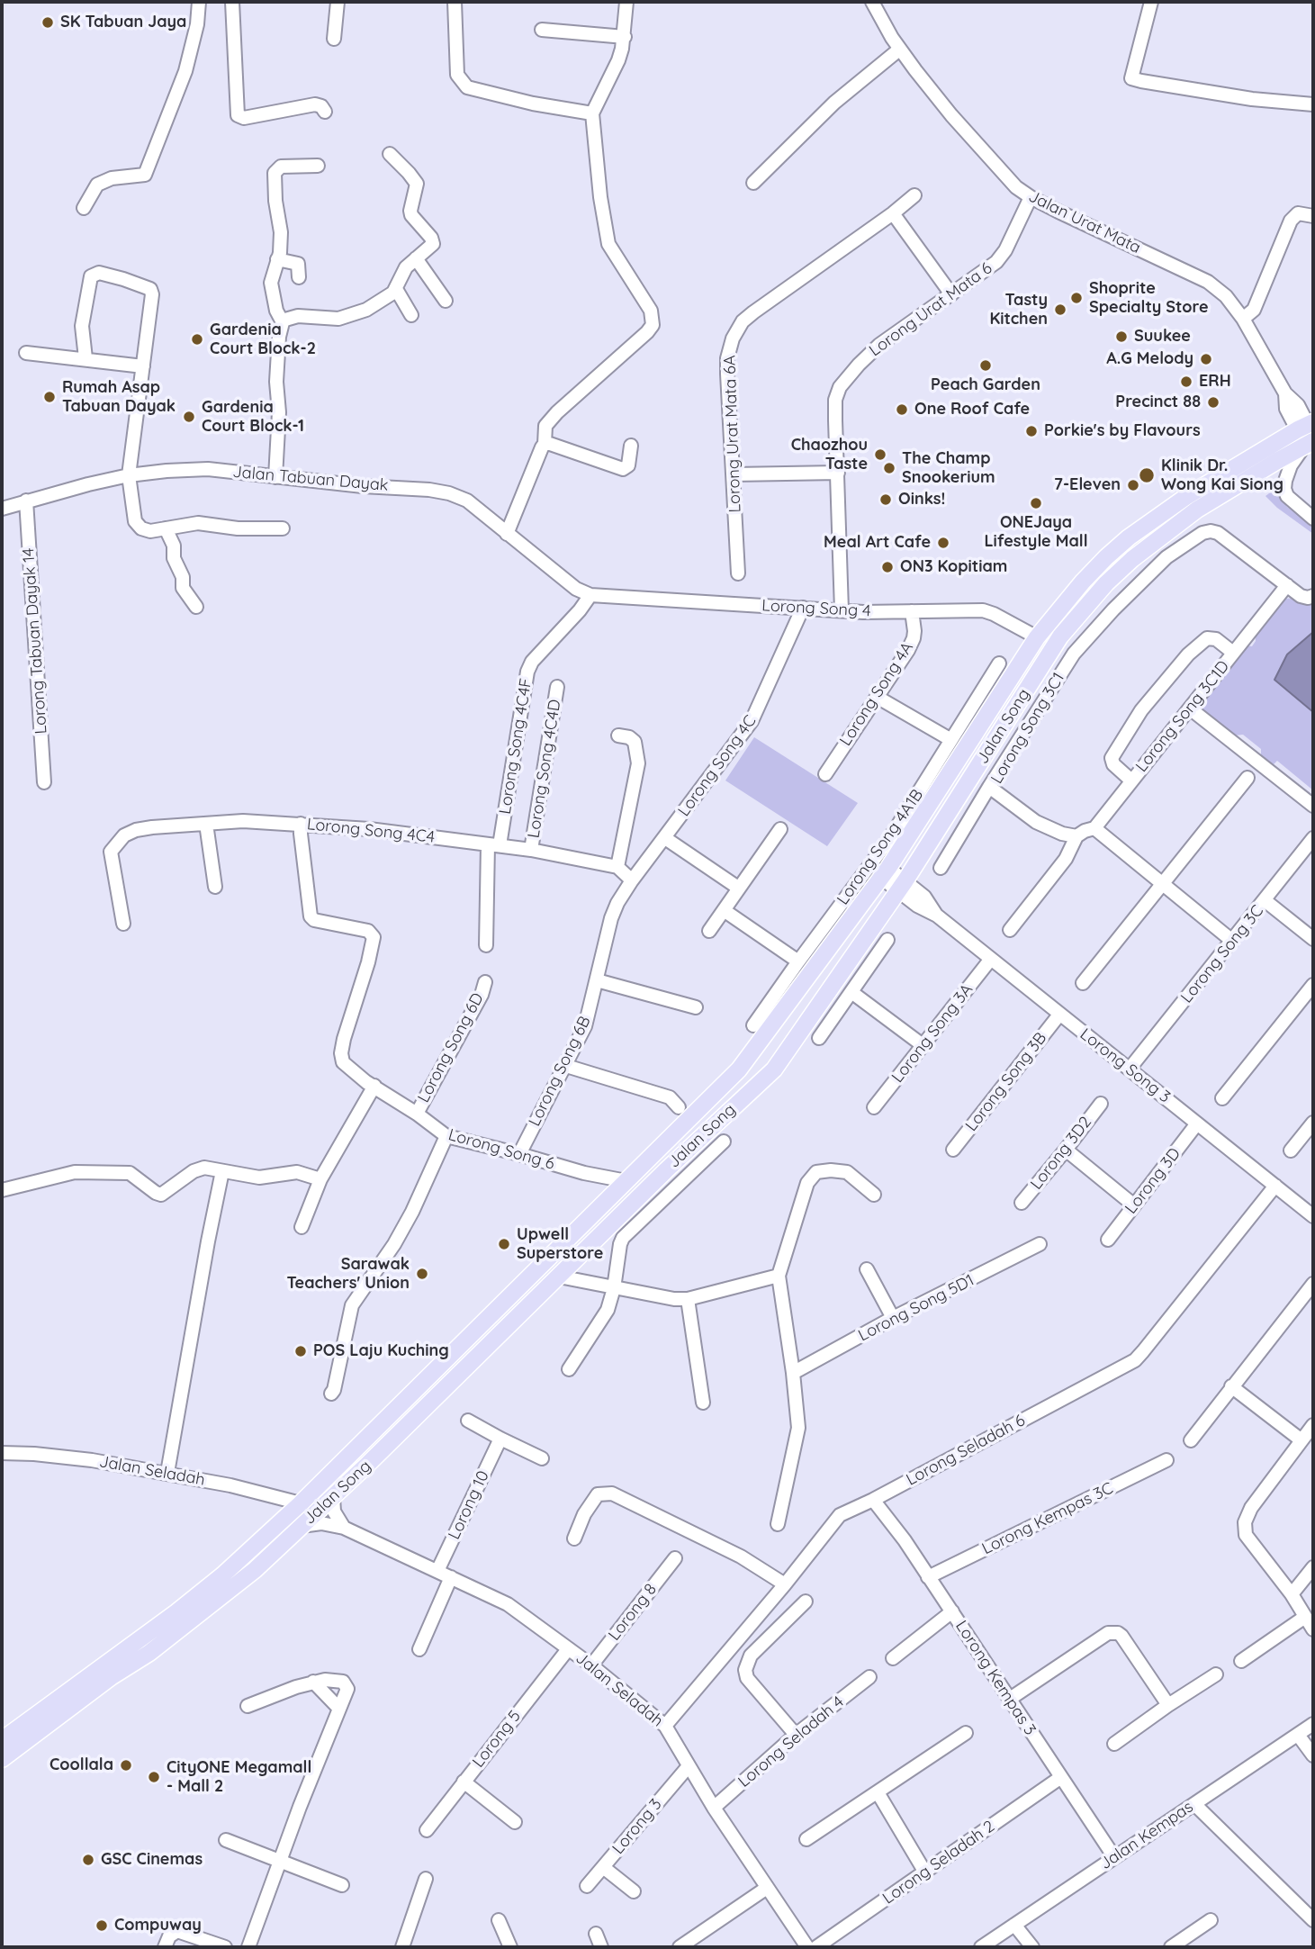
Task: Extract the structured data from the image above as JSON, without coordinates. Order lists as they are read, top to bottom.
{
  "streets": {
    "main road": ["Jalan Song"],
    "street": [
      "Jalan Urat Mata",
      "Lorong Urat Mata 6",
      "Lorong Urat Mata 6A",
      "Jalan Tabuan Dayak",
      "Lorong Song 4",
      "Lorong Tabuan Dayak 14",
      "Lorong Song 4A",
      "Lorong Song 3C1D",
      "Lorong Song 3C1",
      "Lorong Song 4C4F",
      "Lorong Song 4C",
      "Lorong Song 4C4D",
      "Lorong Song 4C4",
      "Lorong Song 4A1B",
      "Lorong Song 3C",
      "Lorong Song 3A",
      "Lorong Song 6D",
      "Lorong Song 3",
      "Lorong Song 6B",
      "Lorong Song 3B",
      "Lorong Song 6",
      "Lorong 3D2",
      "Lorong 3D",
      "Lorong Song 5D1",
      "Lorong Seladah 6",
      "Jalan Seladah",
      "Lorong 10",
      "Lorong Kempas 3C",
      "Lorong 8",
      "Lorong Kempas 3",
      "Lorong 5",
      "Lorong Seladah 4",
      "Lorong 3",
      "Jalan Kempas",
      "Lorong Seladah 2"
    ]
  },
  "crossings": [
    ["Jalan Urat Mata", "Lorong Urat Mata 6"],
    ["Jalan Urat Mata", "Jalan Song"],
    ["Lorong Urat Mata 6", "Lorong Song 4"],
    ["Jalan Tabuan Dayak", "Lorong Song 4"],
    ["Jalan Tabuan Dayak", "Lorong Tabuan Dayak 14"],
    ["Jalan Tabuan Dayak", "Lorong Song 4C4F"],
    ["Lorong Song 4", "Lorong Song 4A"],
    ["Lorong Song 4", "Jalan Song"],
    ["Lorong Song 4", "Lorong Song 4C4F"],
    ["Lorong Song 4", "Lorong Song 4C"],
    ["Lorong Song 3C1D", "Lorong Song 3C1"],
    ["Jalan Song", "Lorong Song 3"],
    ["Jalan Song", "Lorong Song 6"],
    ["Jalan Song", "Jalan Seladah"],
    ["Lorong Song 4C4F", "Lorong Song 4C4"],
    ["Lorong Song 4C", "Lorong Song 6B"],
    ["Lorong Song 4C4D", "Lorong Song 4C4"],
    ["Lorong Song 4C4", "Lorong Song 6"],
    ["Lorong Song 3C", "Lorong Song 3"],
    ["Lorong Song 3A", "Lorong Song 3"],
    ["Lorong Song 6D", "Lorong Song 6"],
    ["Lorong Song 3", "Lorong Song 3B"],
    ["Lorong Song 3", "Lorong 3D"],
    ["Lorong Song 3", "Lorong Seladah 6"],
    ["Lorong Song 6B", "Lorong Song 6"],
    ["Lorong Seladah 6", "Jalan Seladah"],
    ["Lorong Seladah 6", "Lorong Kempas 3"],
    ["Jalan Seladah", "Lorong 10"],
    ["Jalan Seladah", "Lorong 8"],
    ["Jalan Seladah", "Lorong 5"],
    ["Jalan Seladah", "Lorong Seladah 4"],
    ["Jalan Seladah", "Lorong 3"],
    ["Lorong Kempas 3C", "Lorong Kempas 3"],
    ["Lorong Kempas 3", "Jalan Kempas"],
    ["Lorong Kempas 3", "Lorong Seladah 2"]
  ],
  "places": [
    "SK Tabuan Jaya",
    "Shoprite Specialty Store",
    "Tasty Kitchen",
    "Suukee",
    "Gardenia Court Block-2",
    "A.G Melody",
    "Peach Garden",
    "ERH",
    "Rumah Asap Tabuan Dayak",
    "Precinct 88",
    "One Roof Cafe",
    "Gardenia Court Block-1",
    "Porkie's by Flavours",
    "Chaozhou Taste",
    "The Champ Snookerium",
    "Klinik Dr. Wong Kai Siong",
    "7-Eleven",
    "Oinks!",
    "ONEJaya Lifestyle Mall",
    "Meal Art Cafe",
    "ON3 Kopitiam",
    "Upwell Superstore",
    "Sarawak Teachers' Union",
    "POS Laju Kuching",
    "Coollala",
    "CityONE Megamall - Mall 2",
    "GSC Cinemas",
    "Compuway"
  ]
}
